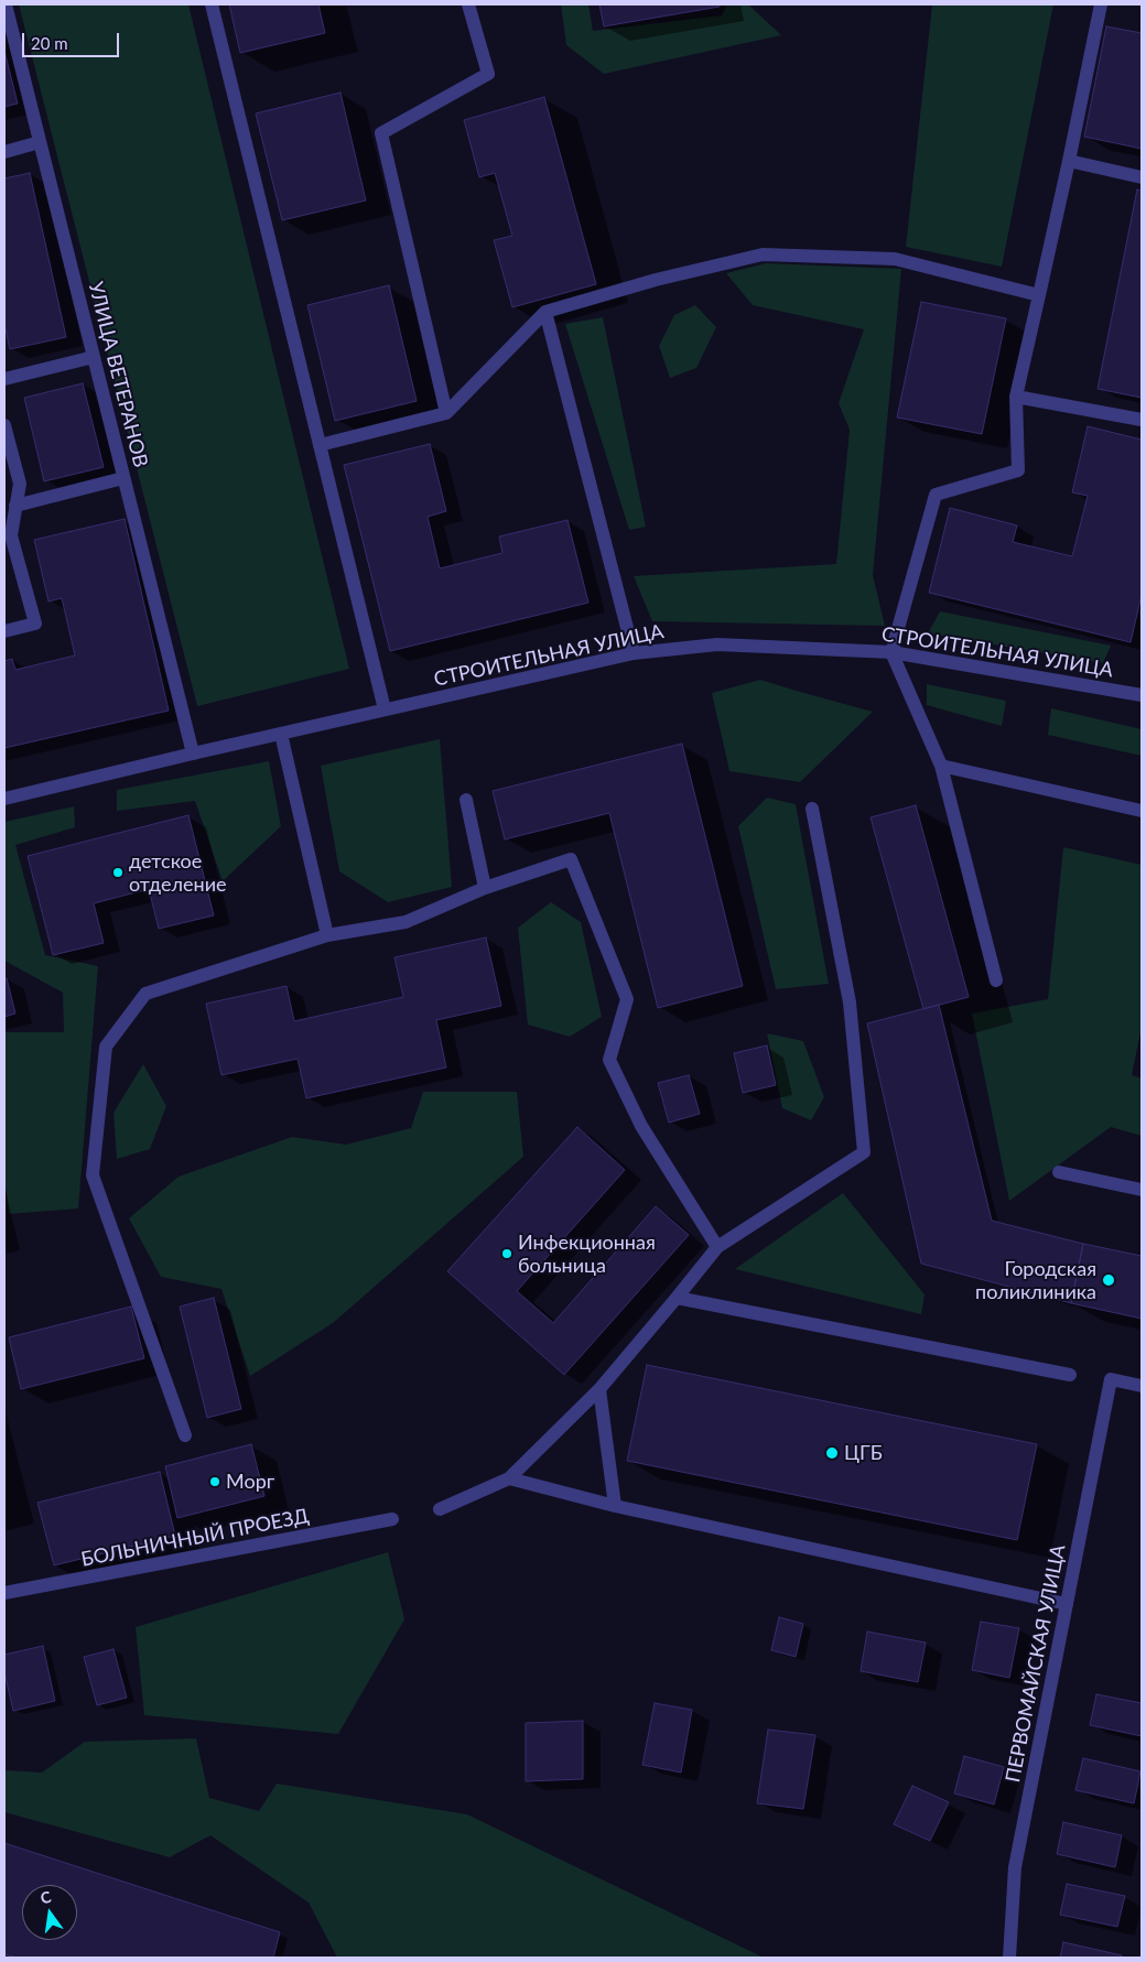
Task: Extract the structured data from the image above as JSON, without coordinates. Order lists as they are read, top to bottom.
{
  "streets": {
    "street": [
      "УЛИЦА ВЕТЕРАНОВ",
      "СТРОИТЕЛЬНАЯ УЛИЦА",
      "БОЛЬНИЧНЫЙ ПРОЕЗД",
      "ПЕРВОМАЙСКАЯ УЛИЦА"
    ]
  },
  "crossings": [
    ["УЛИЦА ВЕТЕРАНОВ", "СТРОИТЕЛЬНАЯ УЛИЦА"]
  ],
  "places": [
    "детское отделение",
    "Инфекционная больница",
    "Городская поликлиника",
    "ЦГБ",
    "Морг"
  ],
  "scale_bar": "20 m",
  "north": "top"
}
